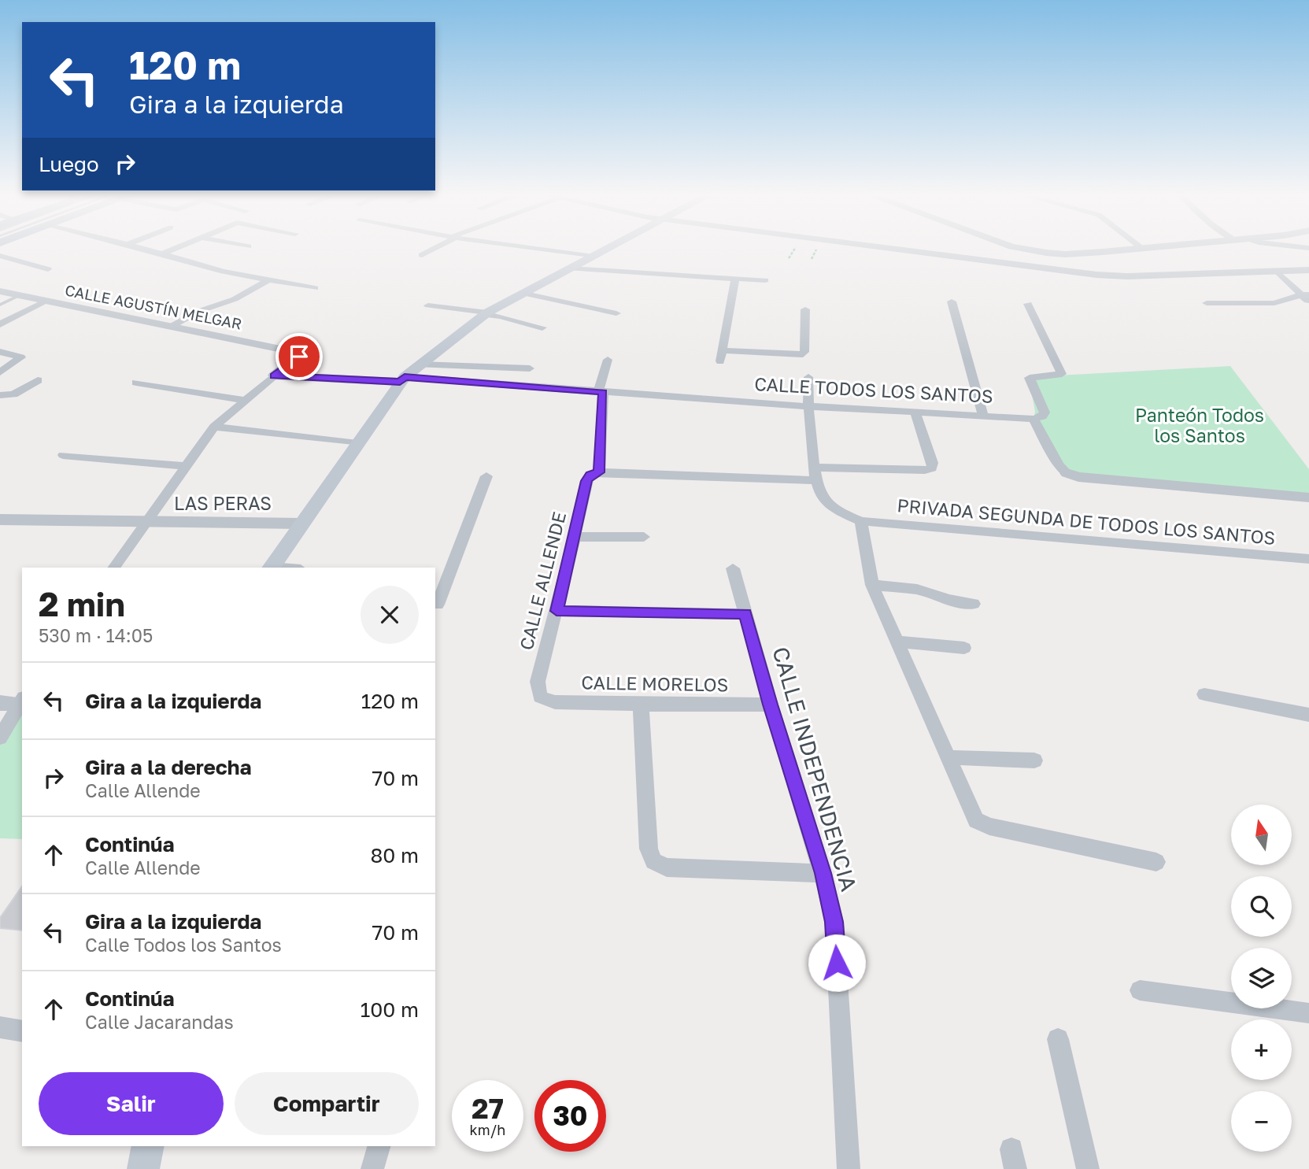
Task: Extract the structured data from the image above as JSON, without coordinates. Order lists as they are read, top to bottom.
{
  "streets": {
    "street": [
      "CALLE AGUSTÍN MELGAR",
      "CALLE TODOS LOS SANTOS",
      "LAS PERAS",
      "PRIVADA SEGUNDA DE TODOS LOS SANTOS",
      "CALLE ALLENDE",
      "CALLE MORELOS",
      "CALLE INDEPENDENCIA"
    ]
  },
  "crossings": [
    ["CALLE TODOS LOS SANTOS", "CALLE ALLENDE"],
    ["CALLE ALLENDE", "CALLE MORELOS"],
    ["CALLE MORELOS", "CALLE INDEPENDENCIA"]
  ],
  "parks": ["Panteón Todos los Santos"],
  "north": "top",
  "page": {
    "turn": ["120 m", "Gira a la izquierda"],
    "then": "Luego",
    "heading": ["2 min", "530 m · 14:05"],
    "list": [
      {
        "name": "Gira a la izquierda",
        "value": "120 m"
      },
      {
        "name": "Gira a la derecha",
        "note": "Calle Allende",
        "value": "70 m"
      },
      {
        "name": "Continúa",
        "note": "Calle Allende",
        "value": "80 m"
      },
      {
        "name": "Gira a la izquierda",
        "note": "Calle Todos los Santos",
        "value": "70 m"
      },
      {
        "name": "Continúa",
        "note": "Calle Jacarandas",
        "value": "100 m"
      }
    ],
    "map_buttons": ["+", "−"],
    "buttons": ["Salir", "Compartir"],
    "speed": "27 km/h",
    "limit": "30"
  }
}
